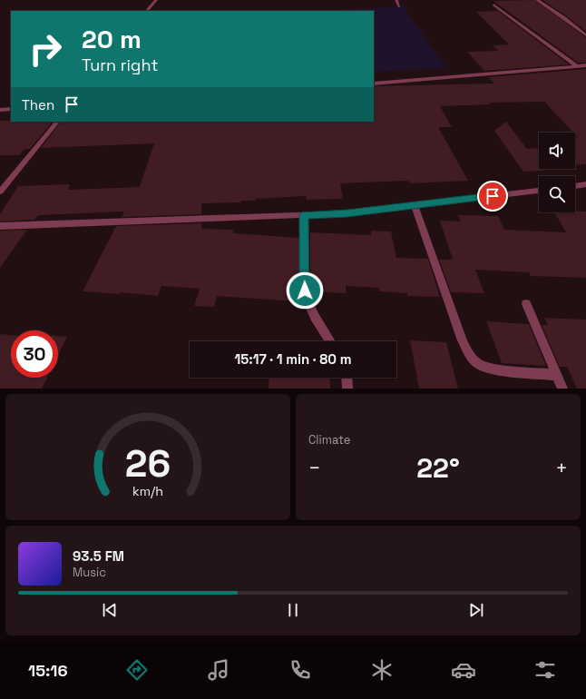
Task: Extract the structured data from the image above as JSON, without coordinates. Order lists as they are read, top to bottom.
{
  "page": {
    "turn": ["20 m", "Turn right"],
    "then": "Then",
    "limit": "30",
    "trip": "15:17 · 1 min · 80 m",
    "tile": "Climate",
    "heat": ["−", "22°", "+"],
    "song": ["93.5 FM", "Music"],
    "tabs": "15:16",
    "gauge": ["26", "km/h"]
  }
}
